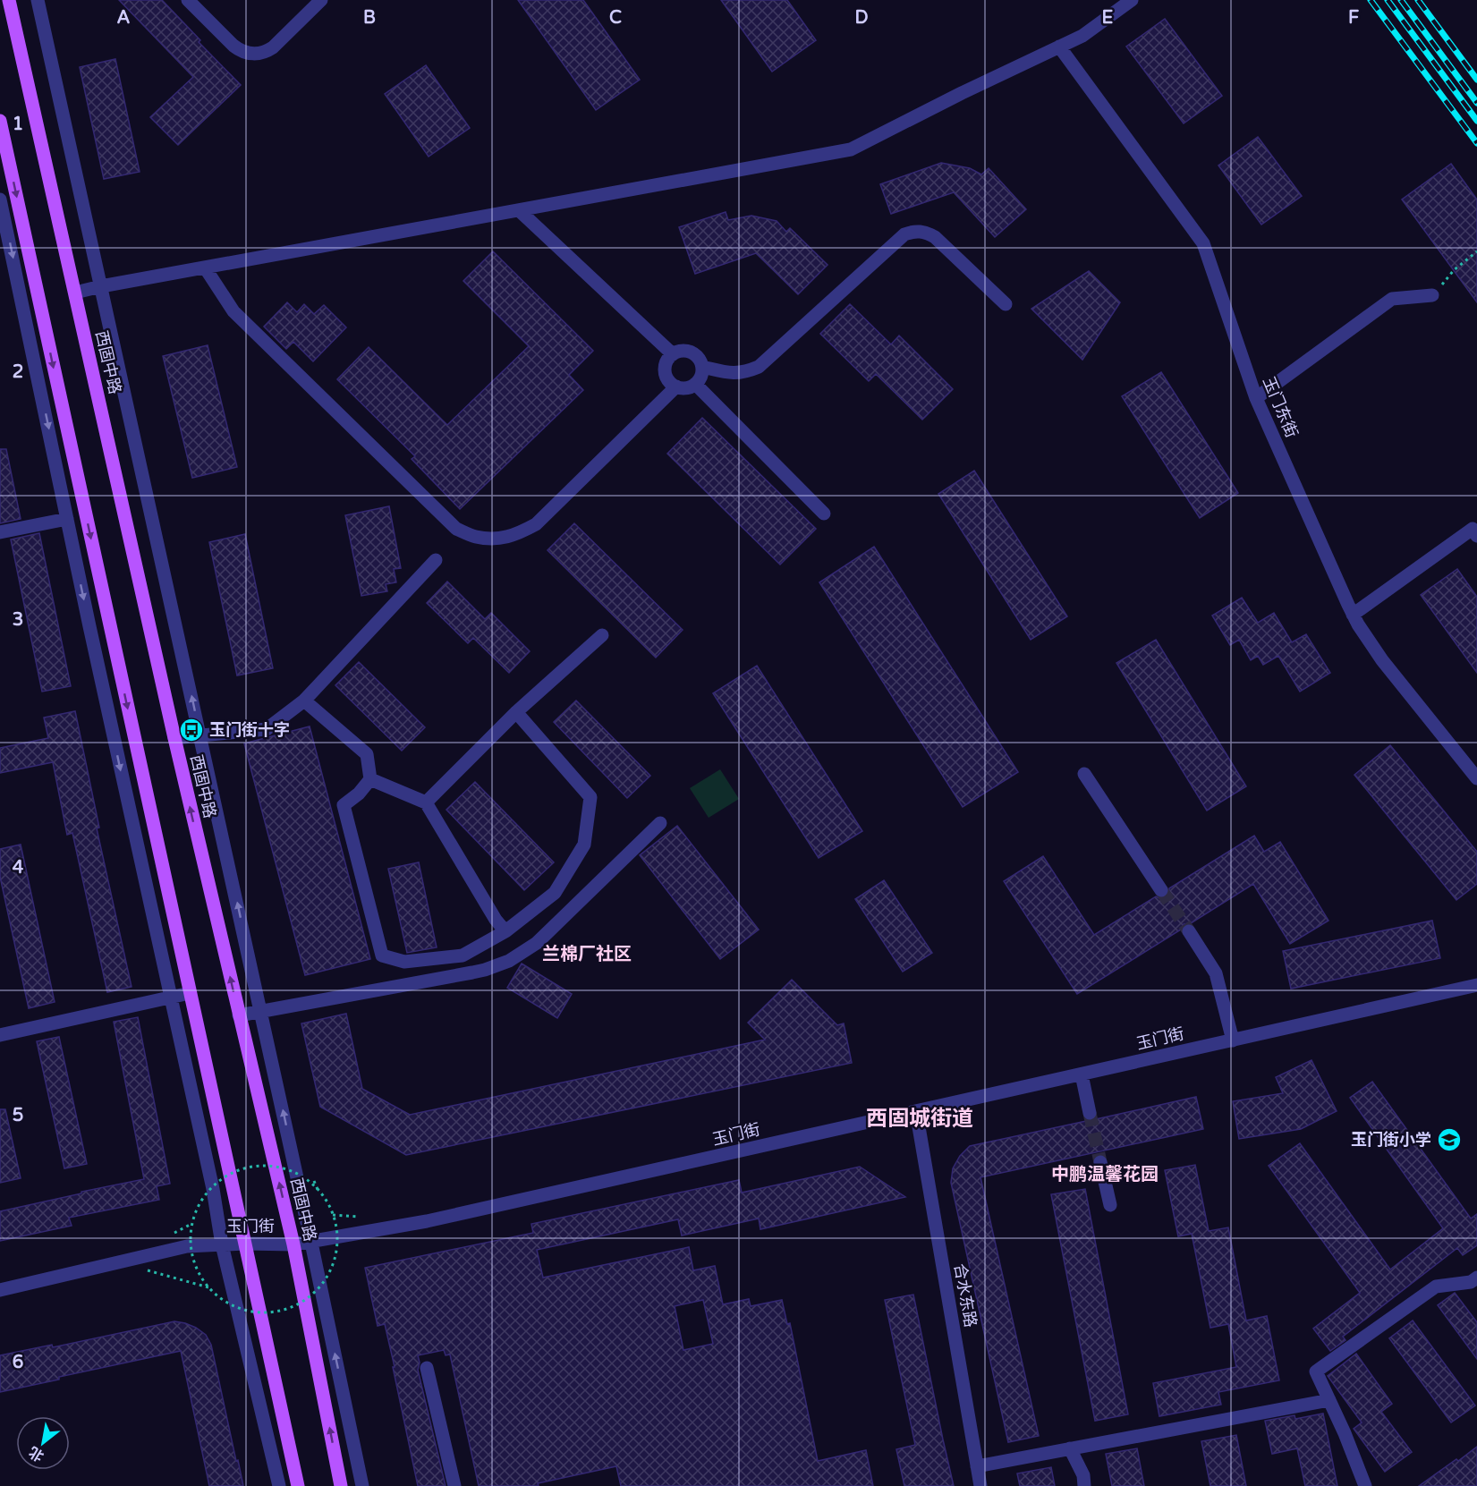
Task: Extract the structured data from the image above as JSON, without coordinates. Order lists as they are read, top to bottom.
{
  "streets": {
    "main road": ["西固中路"],
    "street": ["玉门东街", "玉门街", "合水东路"]
  },
  "crossings": [
    ["西固中路", "玉门街"],
    ["玉门街", "合水东路"]
  ],
  "districts": ["兰棉厂社区", "西固城街道", "中鹏温馨花园"],
  "places": {
    "bus stop": ["玉门街十字"],
    "school or university": ["玉门街小学"]
  },
  "north": "bottom left",
  "grid": {
    "columns": [
      "A",
      "B",
      "C",
      "D",
      "E",
      "F"
    ],
    "rows": [
      "1",
      "2",
      "3",
      "4",
      "5",
      "6"
    ]
  }
}
